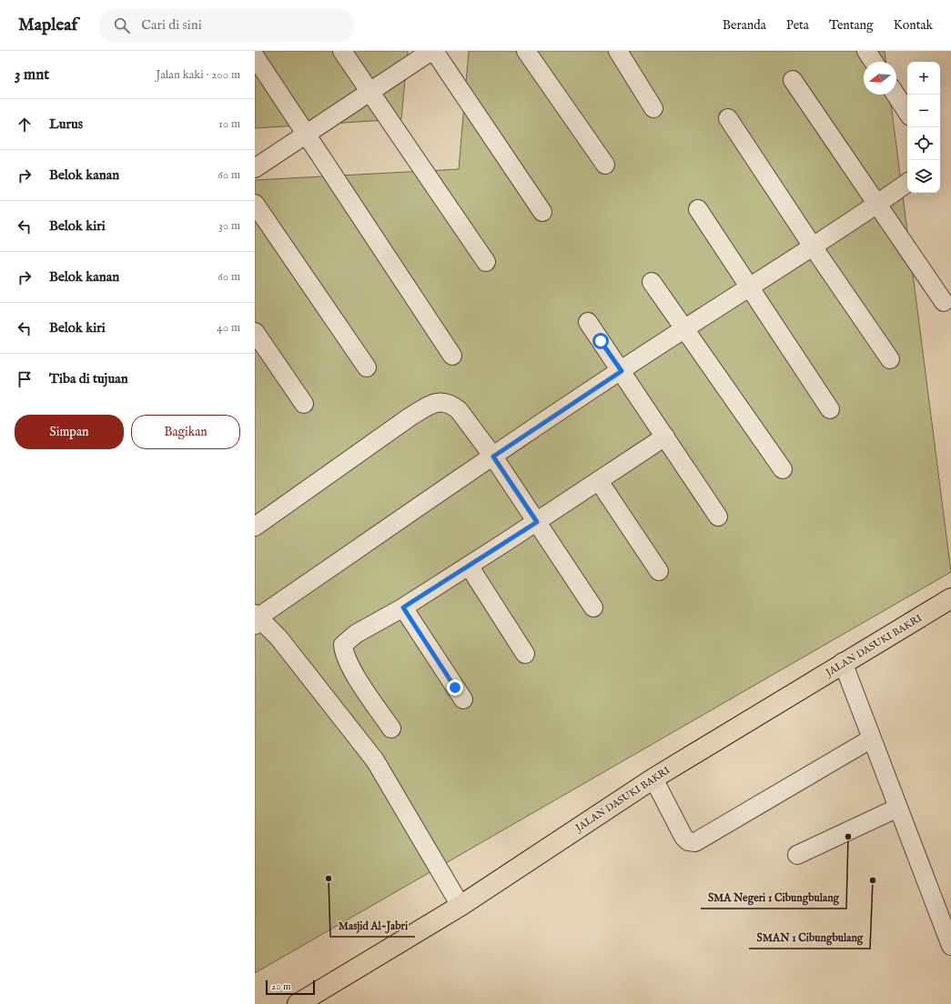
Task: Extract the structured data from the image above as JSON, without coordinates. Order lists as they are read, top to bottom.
{
  "streets": {
    "main road": ["JALAN DASUKI BAKRI"]
  },
  "places": ["SMA Negeri 1 Cibungbulang", "Masjid Al-Jabri", "SMAN 1 Cibungbulang"],
  "scale_bar": "20 m",
  "north": "left",
  "page": {
    "header": "Mapleaf",
    "search": "Cari di sini",
    "nav": [
      "Beranda",
      "Peta",
      "Tentang",
      "Kontak"
    ],
    "heading": ["3 mnt", "Jalan kaki · 200 m"],
    "map_buttons": ["+", "−"],
    "list": [
      ["Lurus", "10 m"],
      ["Belok kanan", "60 m"],
      ["Belok kiri", "30 m"],
      ["Belok kanan", "60 m"],
      ["Belok kiri", "40 m"],
      "Tiba di tujuan"
    ],
    "buttons": ["Simpan", "Bagikan"],
    "scale": "20 m"
  }
}
